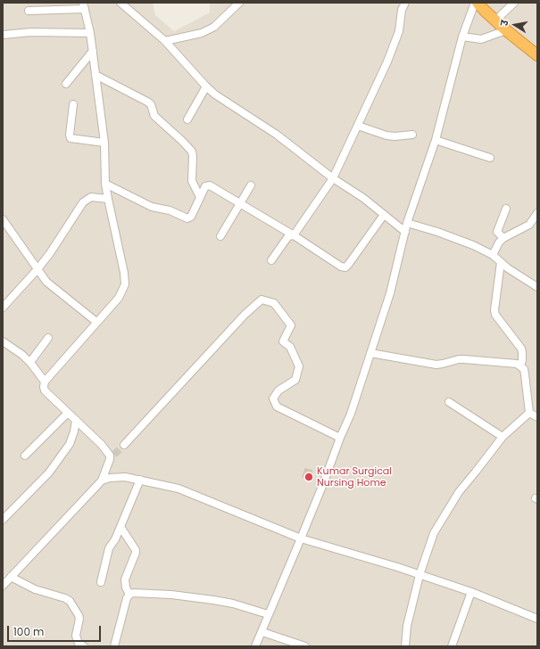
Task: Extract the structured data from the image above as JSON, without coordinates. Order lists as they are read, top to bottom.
{
  "places": ["Kumar Surgical Nursing Home"],
  "scale_bar": "100 m",
  "north": "left"
}
